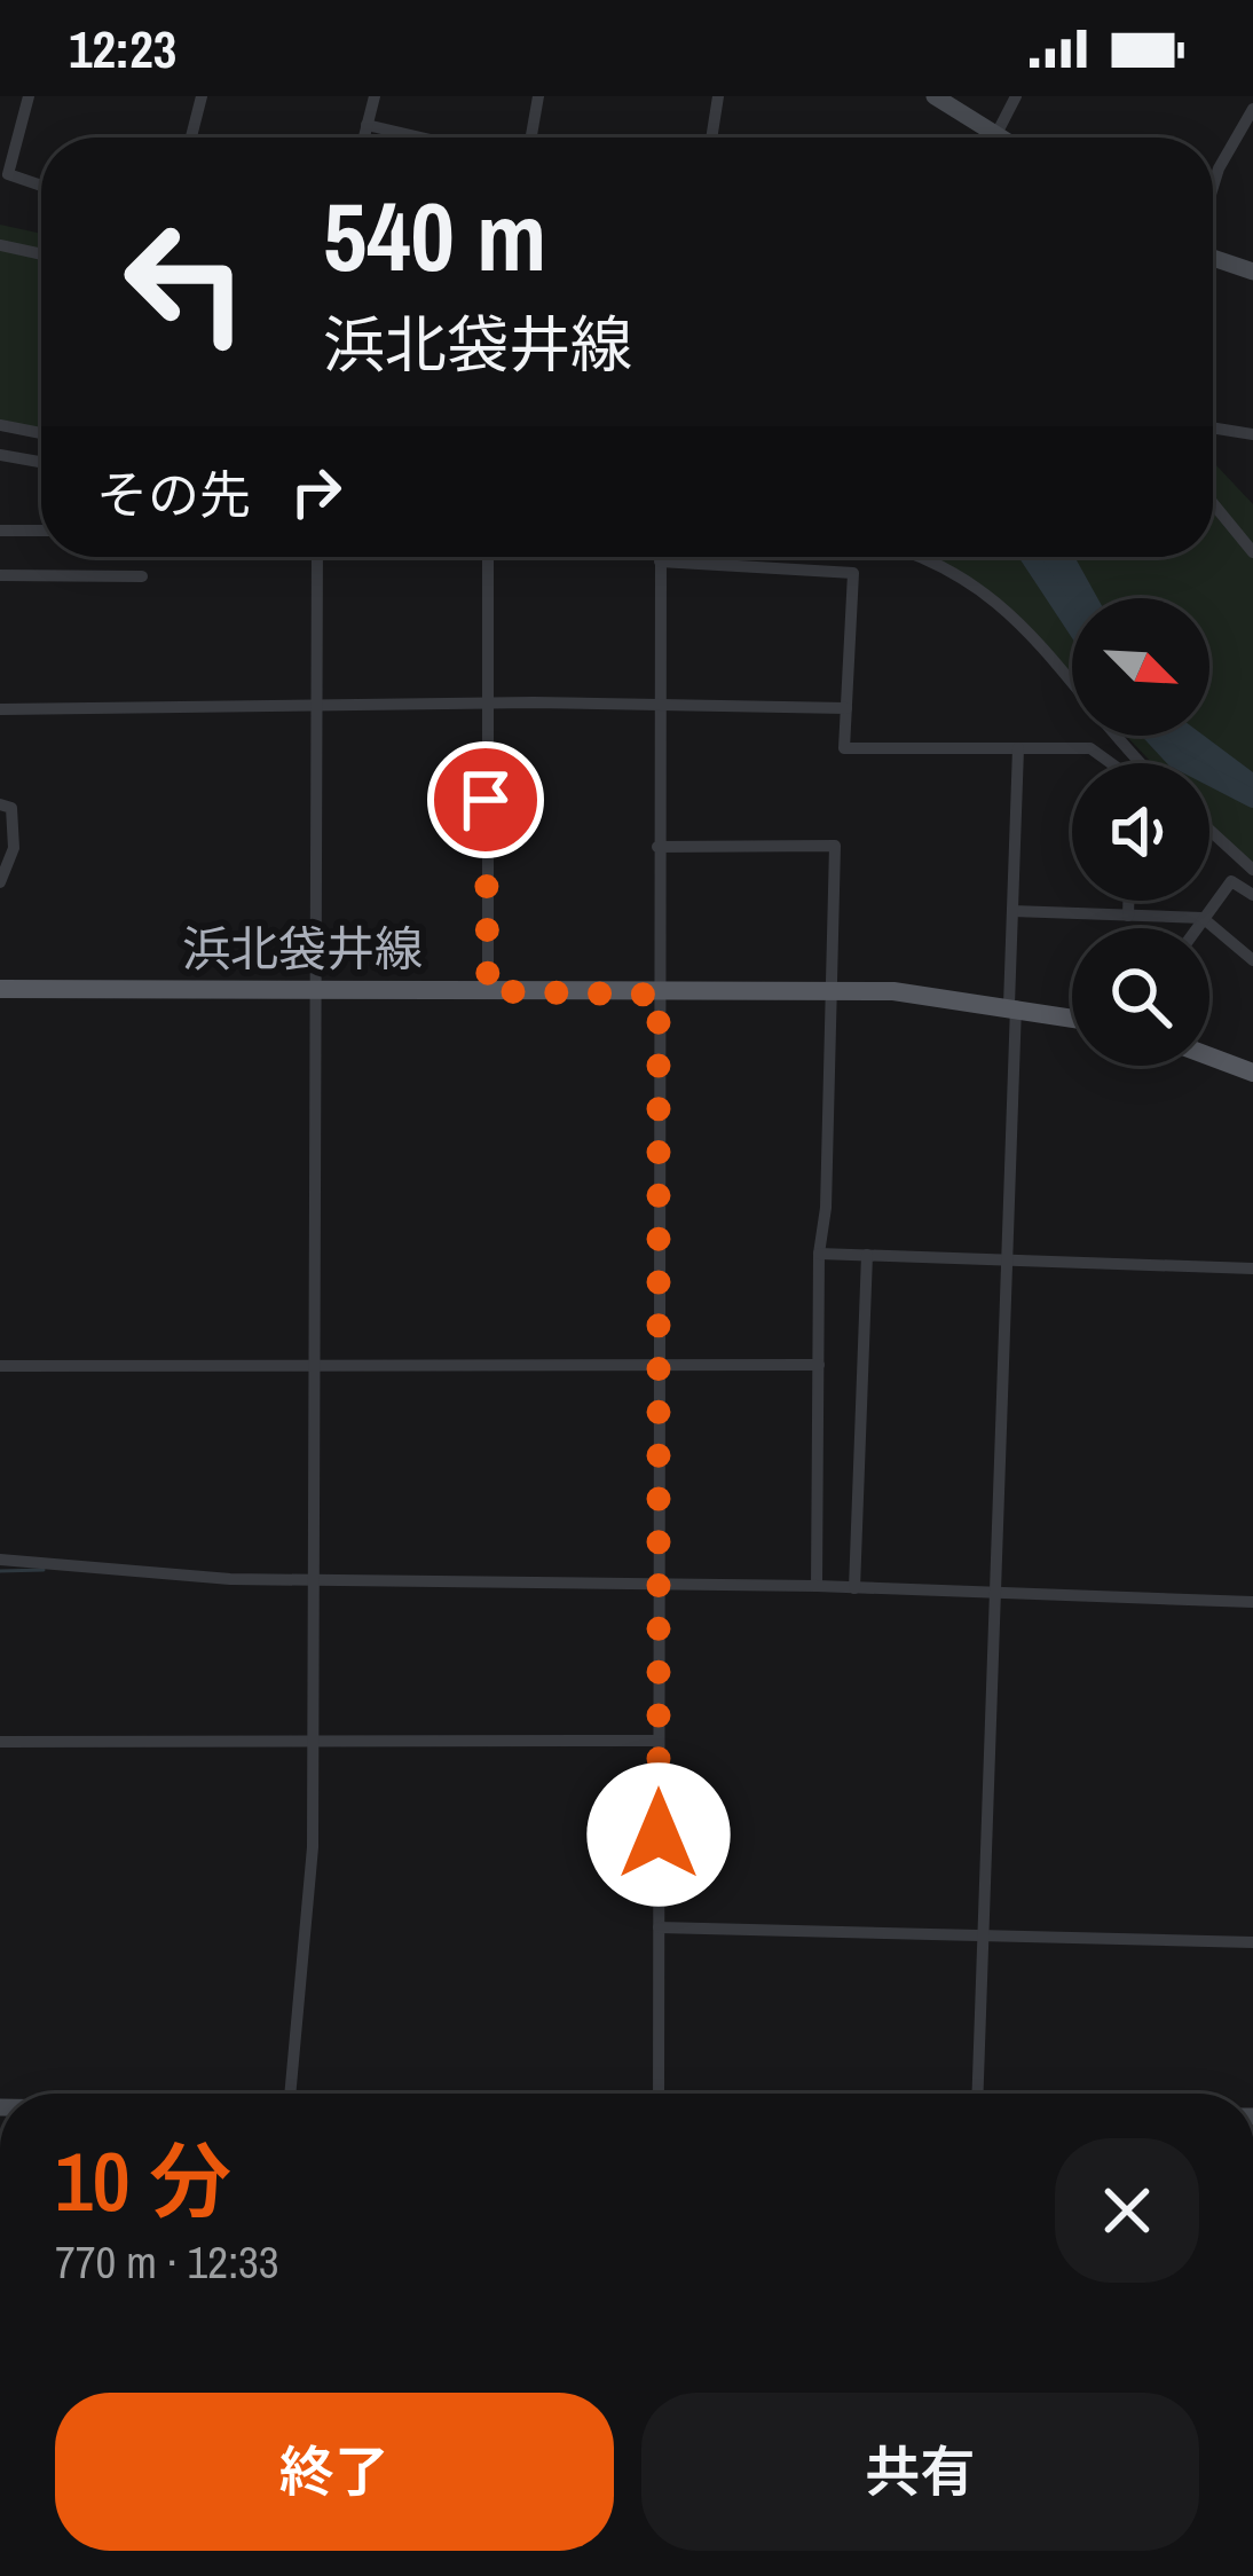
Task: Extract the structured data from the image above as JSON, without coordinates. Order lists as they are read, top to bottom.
{
  "streets": {
    "main road": ["浜北袋井線"]
  },
  "north": "bottom right",
  "page": {
    "status": "12:23",
    "turn": ["540 m", "浜北袋井線"],
    "then": "その先",
    "heading": ["10 分", "770 m · 12:33"],
    "buttons": ["終了", "共有"]
  }
}
